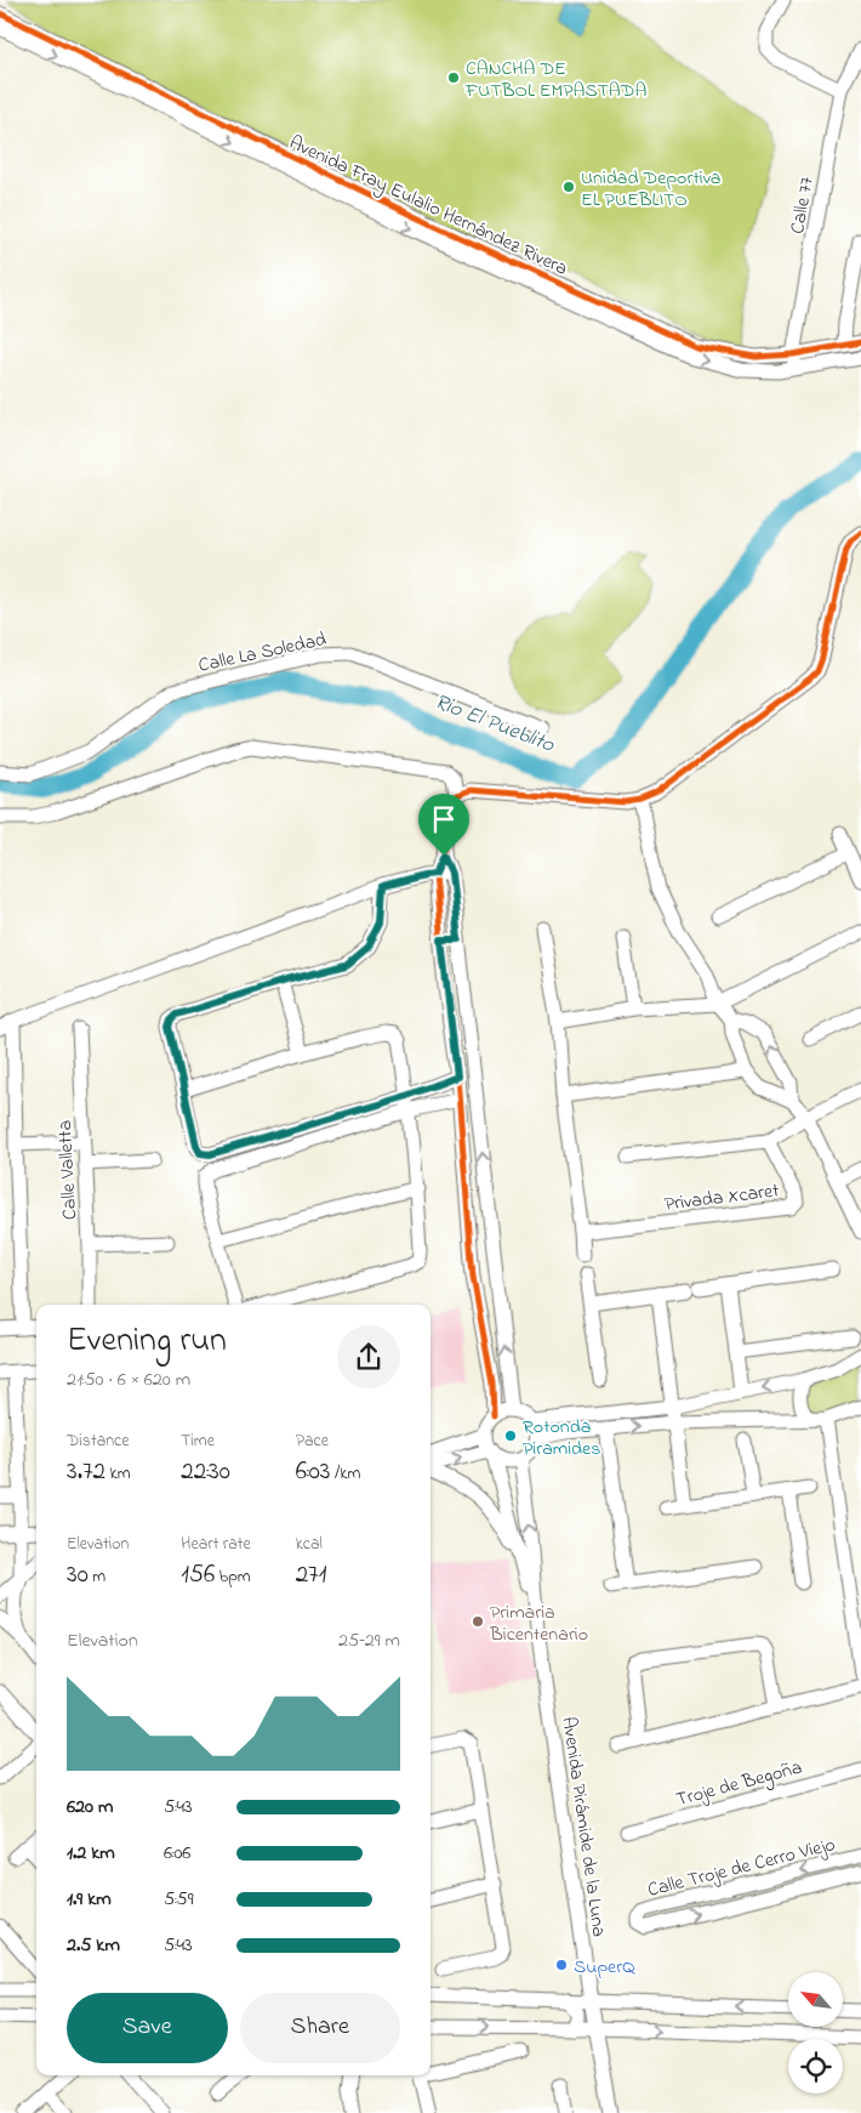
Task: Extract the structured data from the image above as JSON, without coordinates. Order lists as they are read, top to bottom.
{
  "streets": {
    "street": [
      "Avenida Fray Eulalio Hernández Rivera",
      "Calle 77",
      "Calle La Soledad",
      "Calle Valletta",
      "Privada Xcaret",
      "Troje de Begoña",
      "Avenida Pirámide de la Luna",
      "Calle Troje de Cerro Viejo"
    ]
  },
  "crossings": [
    ["Avenida Fray Eulalio Hernández Rivera", "Calle 77"]
  ],
  "water": ["Rio El Pueblito"],
  "places": [
    "CANCHA DE FUTBOL EMPASTADA",
    "Unidad Deportiva EL PUEBLITO",
    "Rotonda Piramides",
    "Primaria Bicentenario",
    "SuperQ"
  ],
  "north": "top left",
  "page": {
    "heading": ["Evening run", "21:50 · 6 × 620 m"],
    "stats": [
      ["Distance", "3.72 km"],
      ["Time", "22:30"],
      ["Pace", "6:03 /km"],
      ["Elevation", "30 m"],
      ["Heart rate", "156 bpm"],
      ["kcal", "271"]
    ],
    "chart": ["Elevation", "25–29 m"],
    "list": [
      {
        "name": "620 m",
        "note": "5:43"
      },
      {
        "name": "1.2 km",
        "note": "6:06"
      },
      {
        "name": "1.9 km",
        "note": "5:59"
      },
      {
        "name": "2.5 km",
        "note": "5:43"
      }
    ],
    "buttons": ["Save", "Share"]
  }
}
